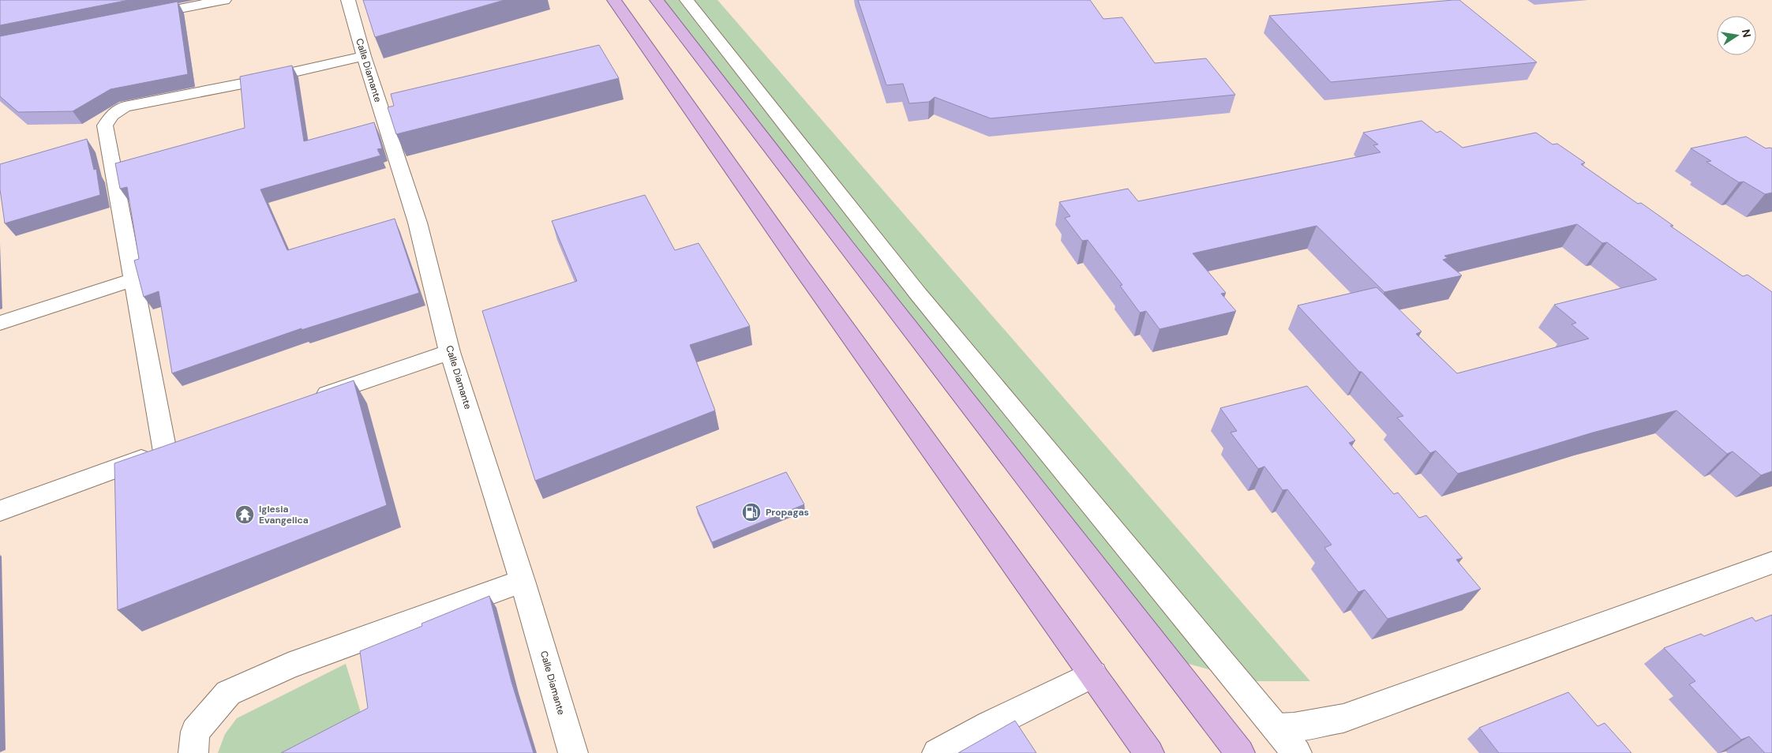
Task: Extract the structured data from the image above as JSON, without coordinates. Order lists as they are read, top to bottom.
{
  "streets": {
    "street": ["Calle Diamante"]
  },
  "places": {
    "fuel station": ["Propagas"],
    "temple": ["Iglesia Evangelica"]
  },
  "north": "right"
}
